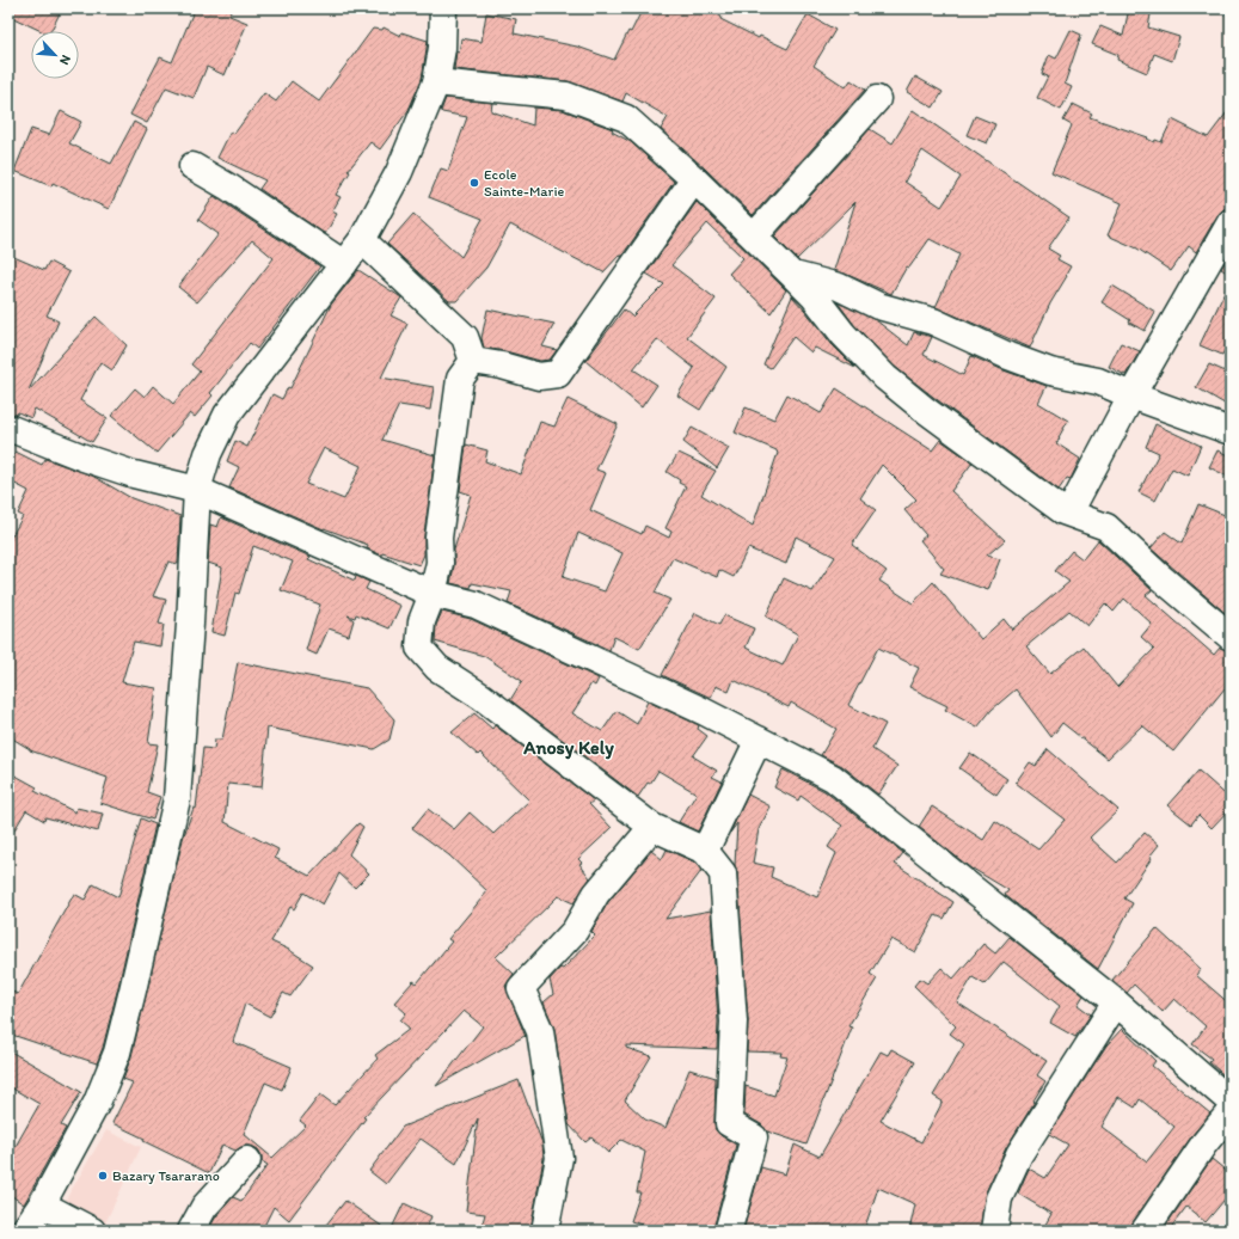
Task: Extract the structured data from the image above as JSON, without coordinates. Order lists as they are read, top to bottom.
{
  "districts": ["Anosy Kely"],
  "places": ["Ecole Sainte-Marie", "Bazary Tsararano"],
  "north": "bottom right"
}
